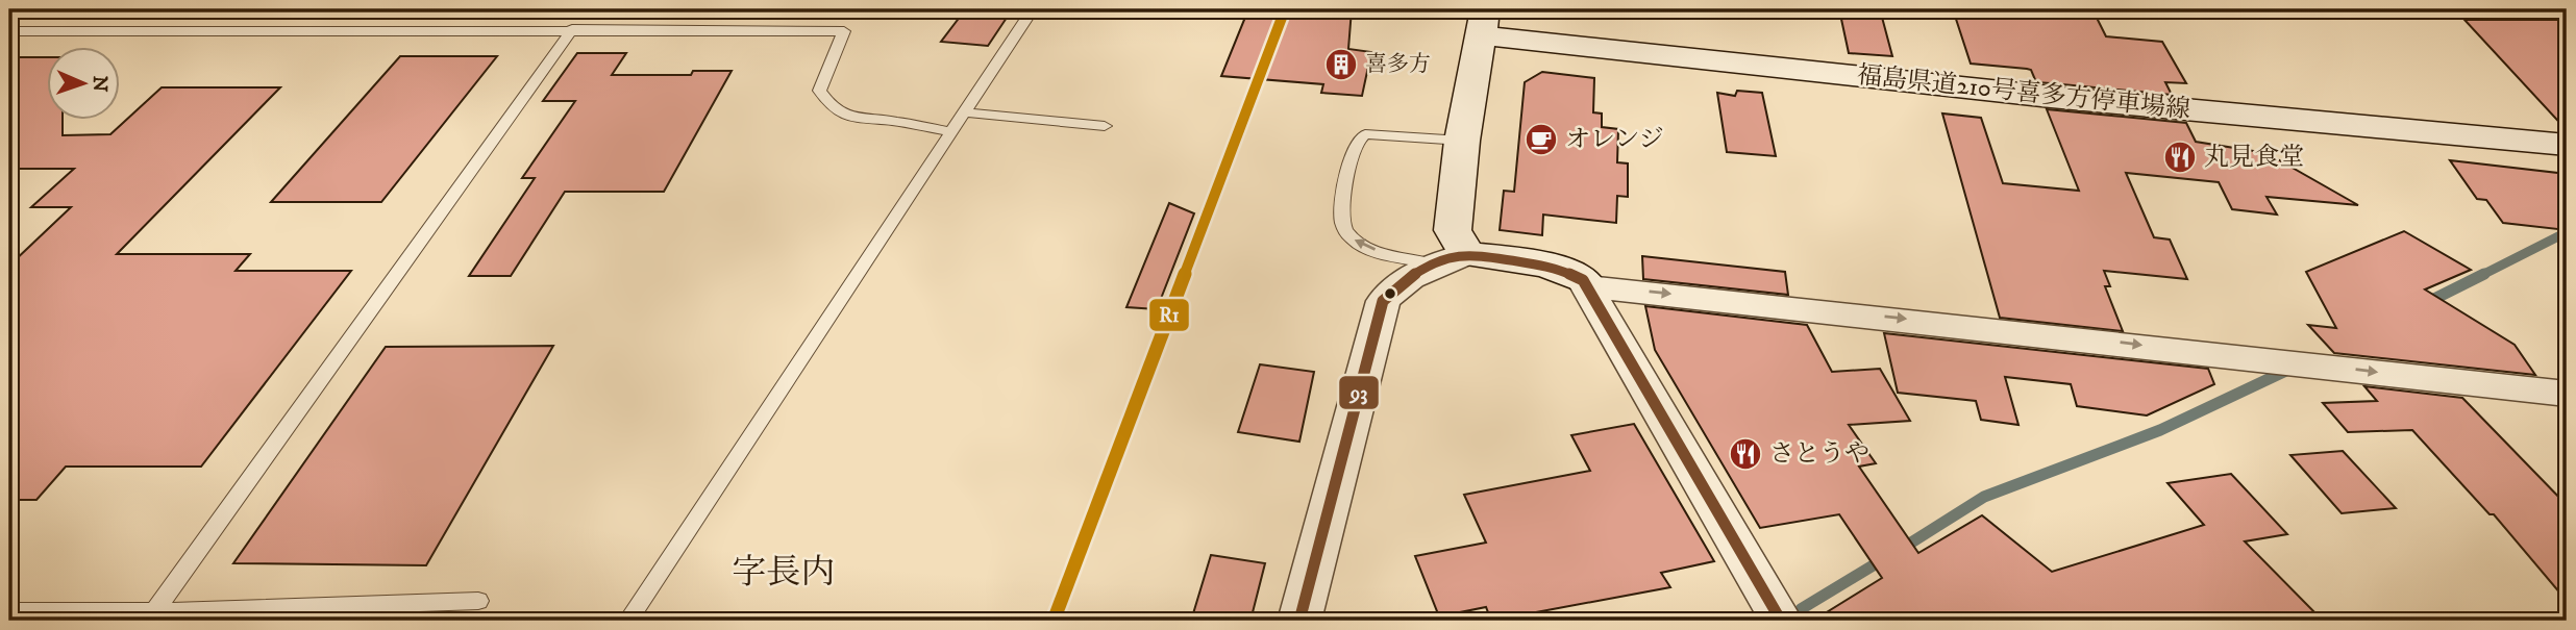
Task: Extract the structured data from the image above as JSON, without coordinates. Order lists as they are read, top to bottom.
{
  "streets": {
    "main road": ["福島県道210号喜多方停車場線"]
  },
  "districts": ["字長内"],
  "places": {
    "building": ["喜多方"],
    "cafe": ["オレンジ"],
    "restaurant": ["丸見食堂", "さとうや"]
  },
  "lines": ["transit line R1", "transit line 93"],
  "north": "right"
}
